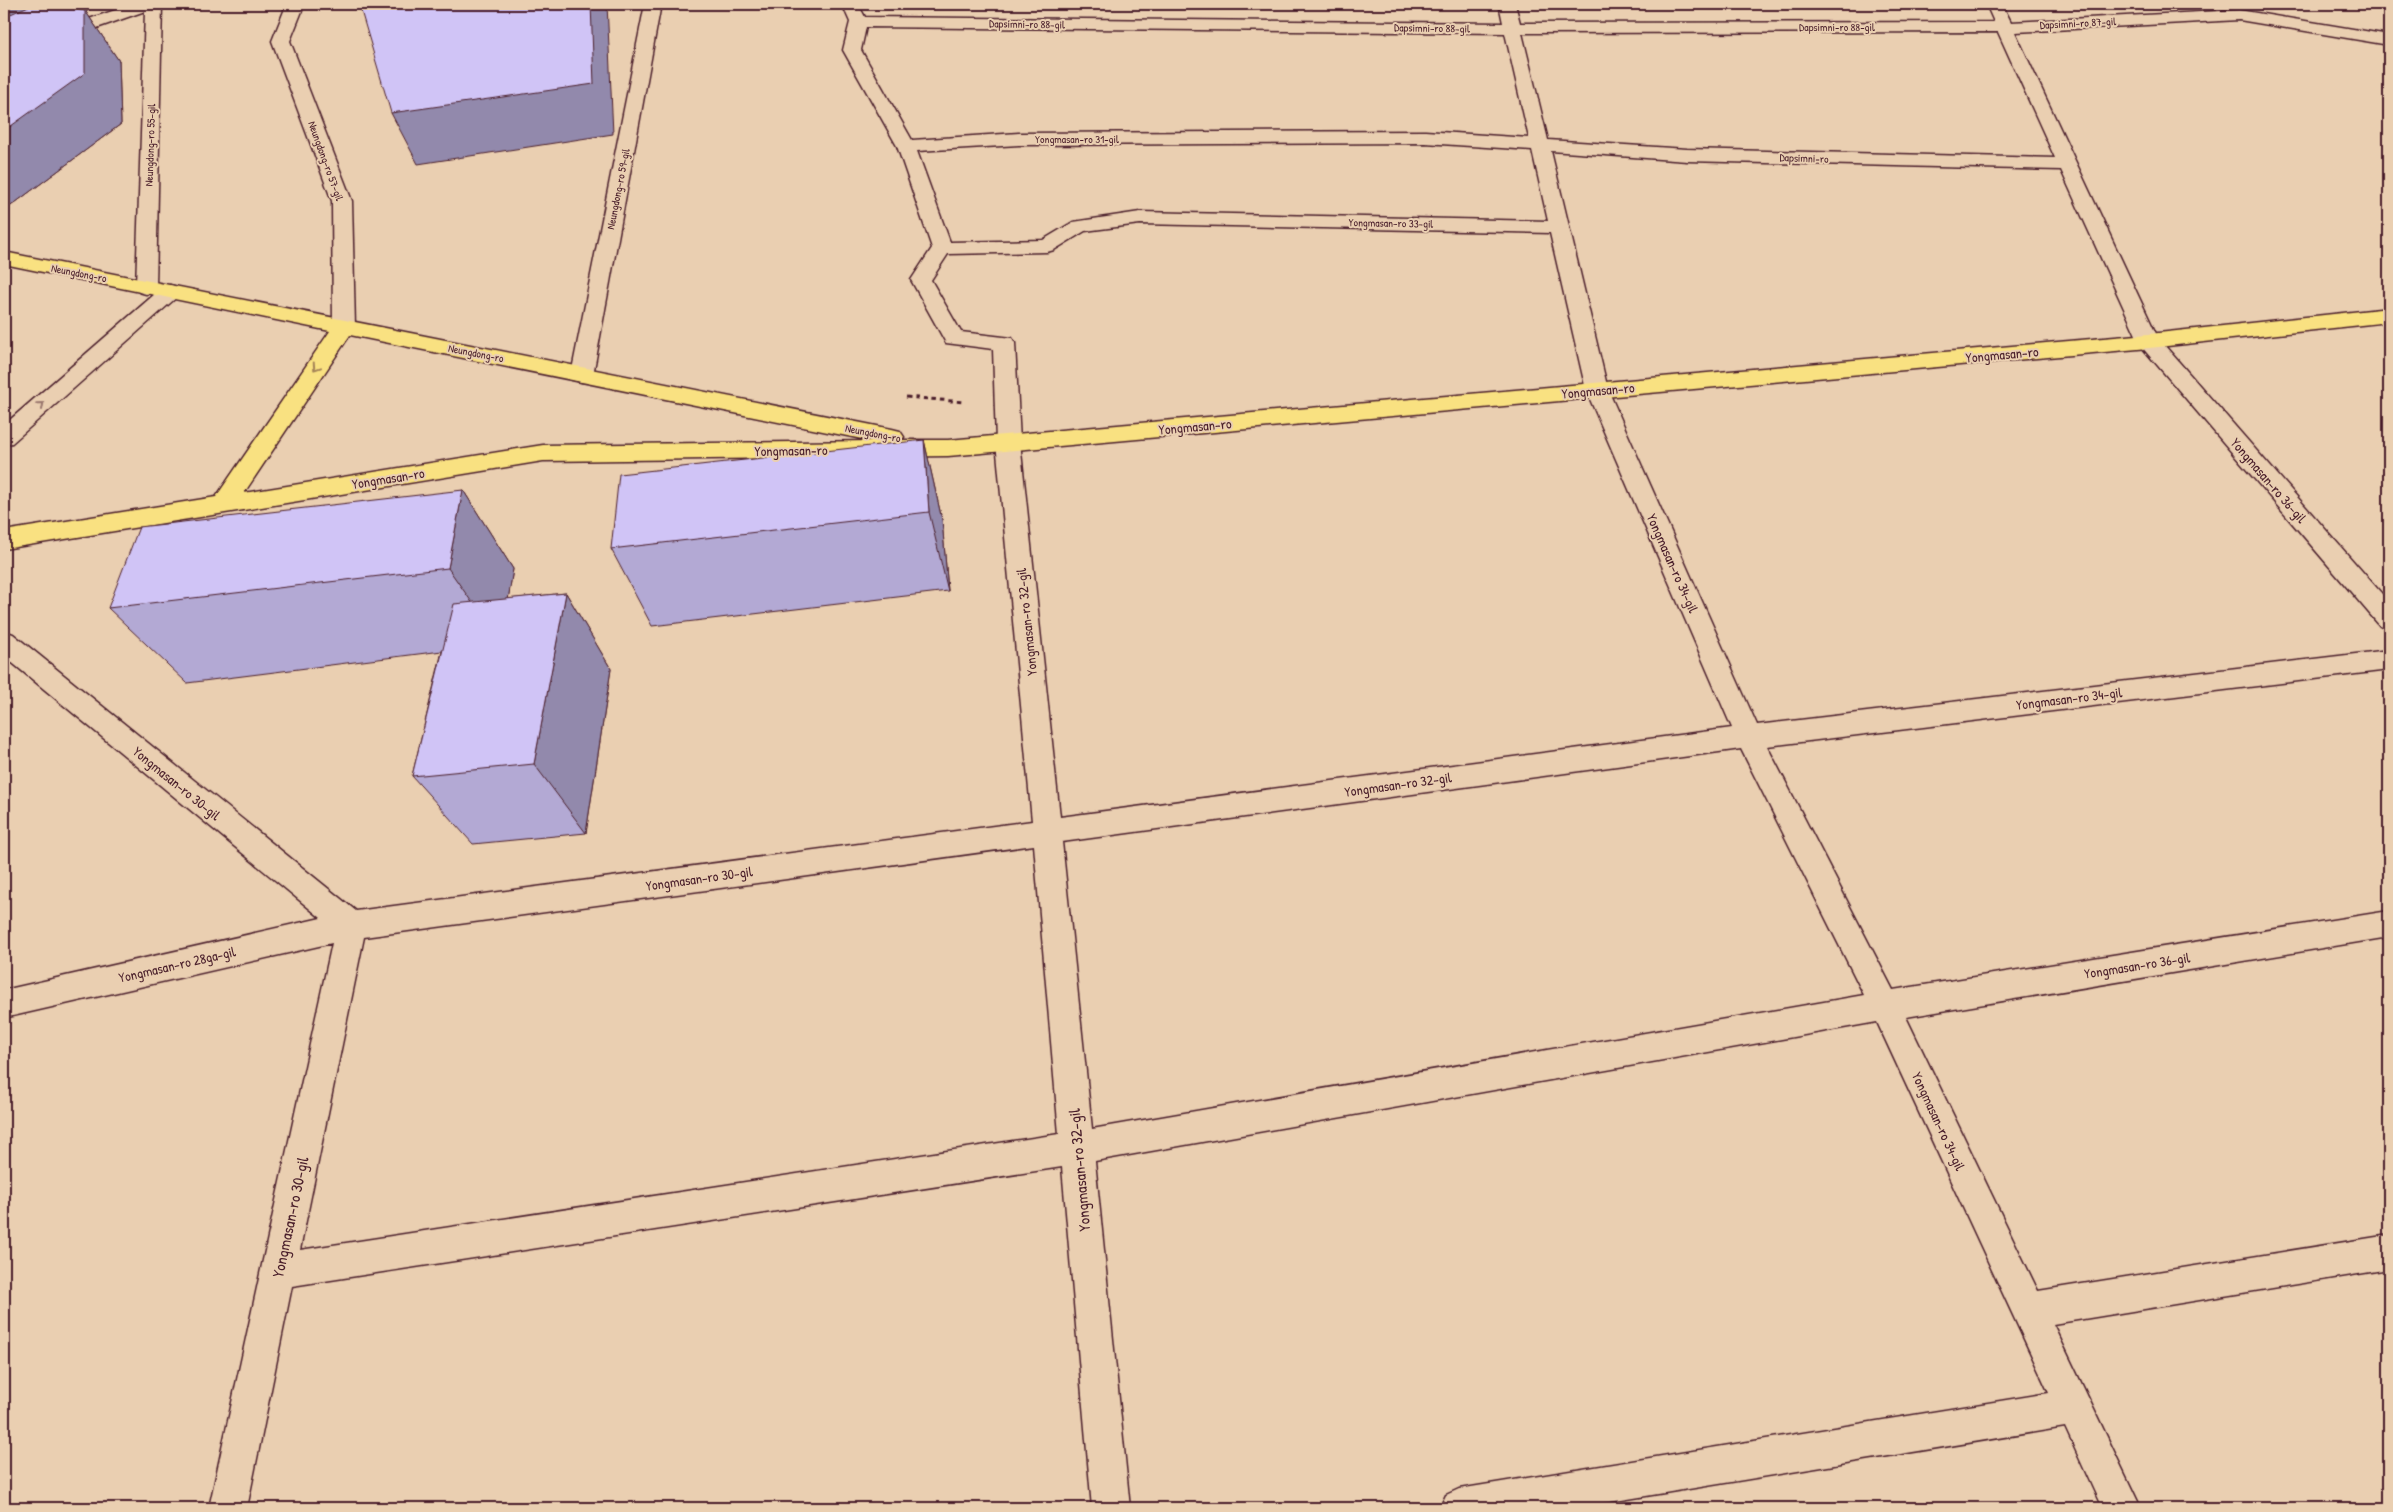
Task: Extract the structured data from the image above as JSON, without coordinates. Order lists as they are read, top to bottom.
{
  "streets": {
    "main road": ["Neungdong-ro", "Yongmasan-ro"],
    "street": [
      "Dapsimni-ro 87-gil",
      "Dapsimni-ro 88-gil",
      "Yongmasan-ro 31-gil",
      "Neungdong-ro 55-gil",
      "Dapsimni-ro",
      "Neungdong-ro 57-gil",
      "Neungdong-ro 59-gil",
      "Yongmasan-ro 33-gil",
      "Yongmasan-ro 36-gil",
      "Yongmasan-ro 34-gil",
      "Yongmasan-ro 32-gil",
      "Yongmasan-ro 30-gil",
      "Yongmasan-ro 28ga-gil"
    ]
  },
  "crossings": [
    ["Dapsimni-ro 87-gil", "Dapsimni-ro 88-gil"],
    ["Yongmasan-ro 31-gil", "Dapsimni-ro"],
    ["Neungdong-ro 55-gil", "Neungdong-ro"],
    ["Neungdong-ro 57-gil", "Neungdong-ro"],
    ["Neungdong-ro 59-gil", "Neungdong-ro"],
    ["Neungdong-ro", "Yongmasan-ro"],
    ["Yongmasan-ro", "Yongmasan-ro 36-gil"],
    ["Yongmasan-ro", "Yongmasan-ro 34-gil"],
    ["Yongmasan-ro", "Yongmasan-ro 32-gil"],
    ["Yongmasan-ro 36-gil", "Yongmasan-ro 34-gil"],
    ["Yongmasan-ro 36-gil", "Yongmasan-ro 32-gil"],
    ["Yongmasan-ro 36-gil", "Yongmasan-ro 30-gil"],
    ["Yongmasan-ro 34-gil", "Yongmasan-ro 32-gil"],
    ["Yongmasan-ro 32-gil", "Yongmasan-ro 30-gil"],
    ["Yongmasan-ro 30-gil", "Yongmasan-ro 28ga-gil"]
  ]
}
